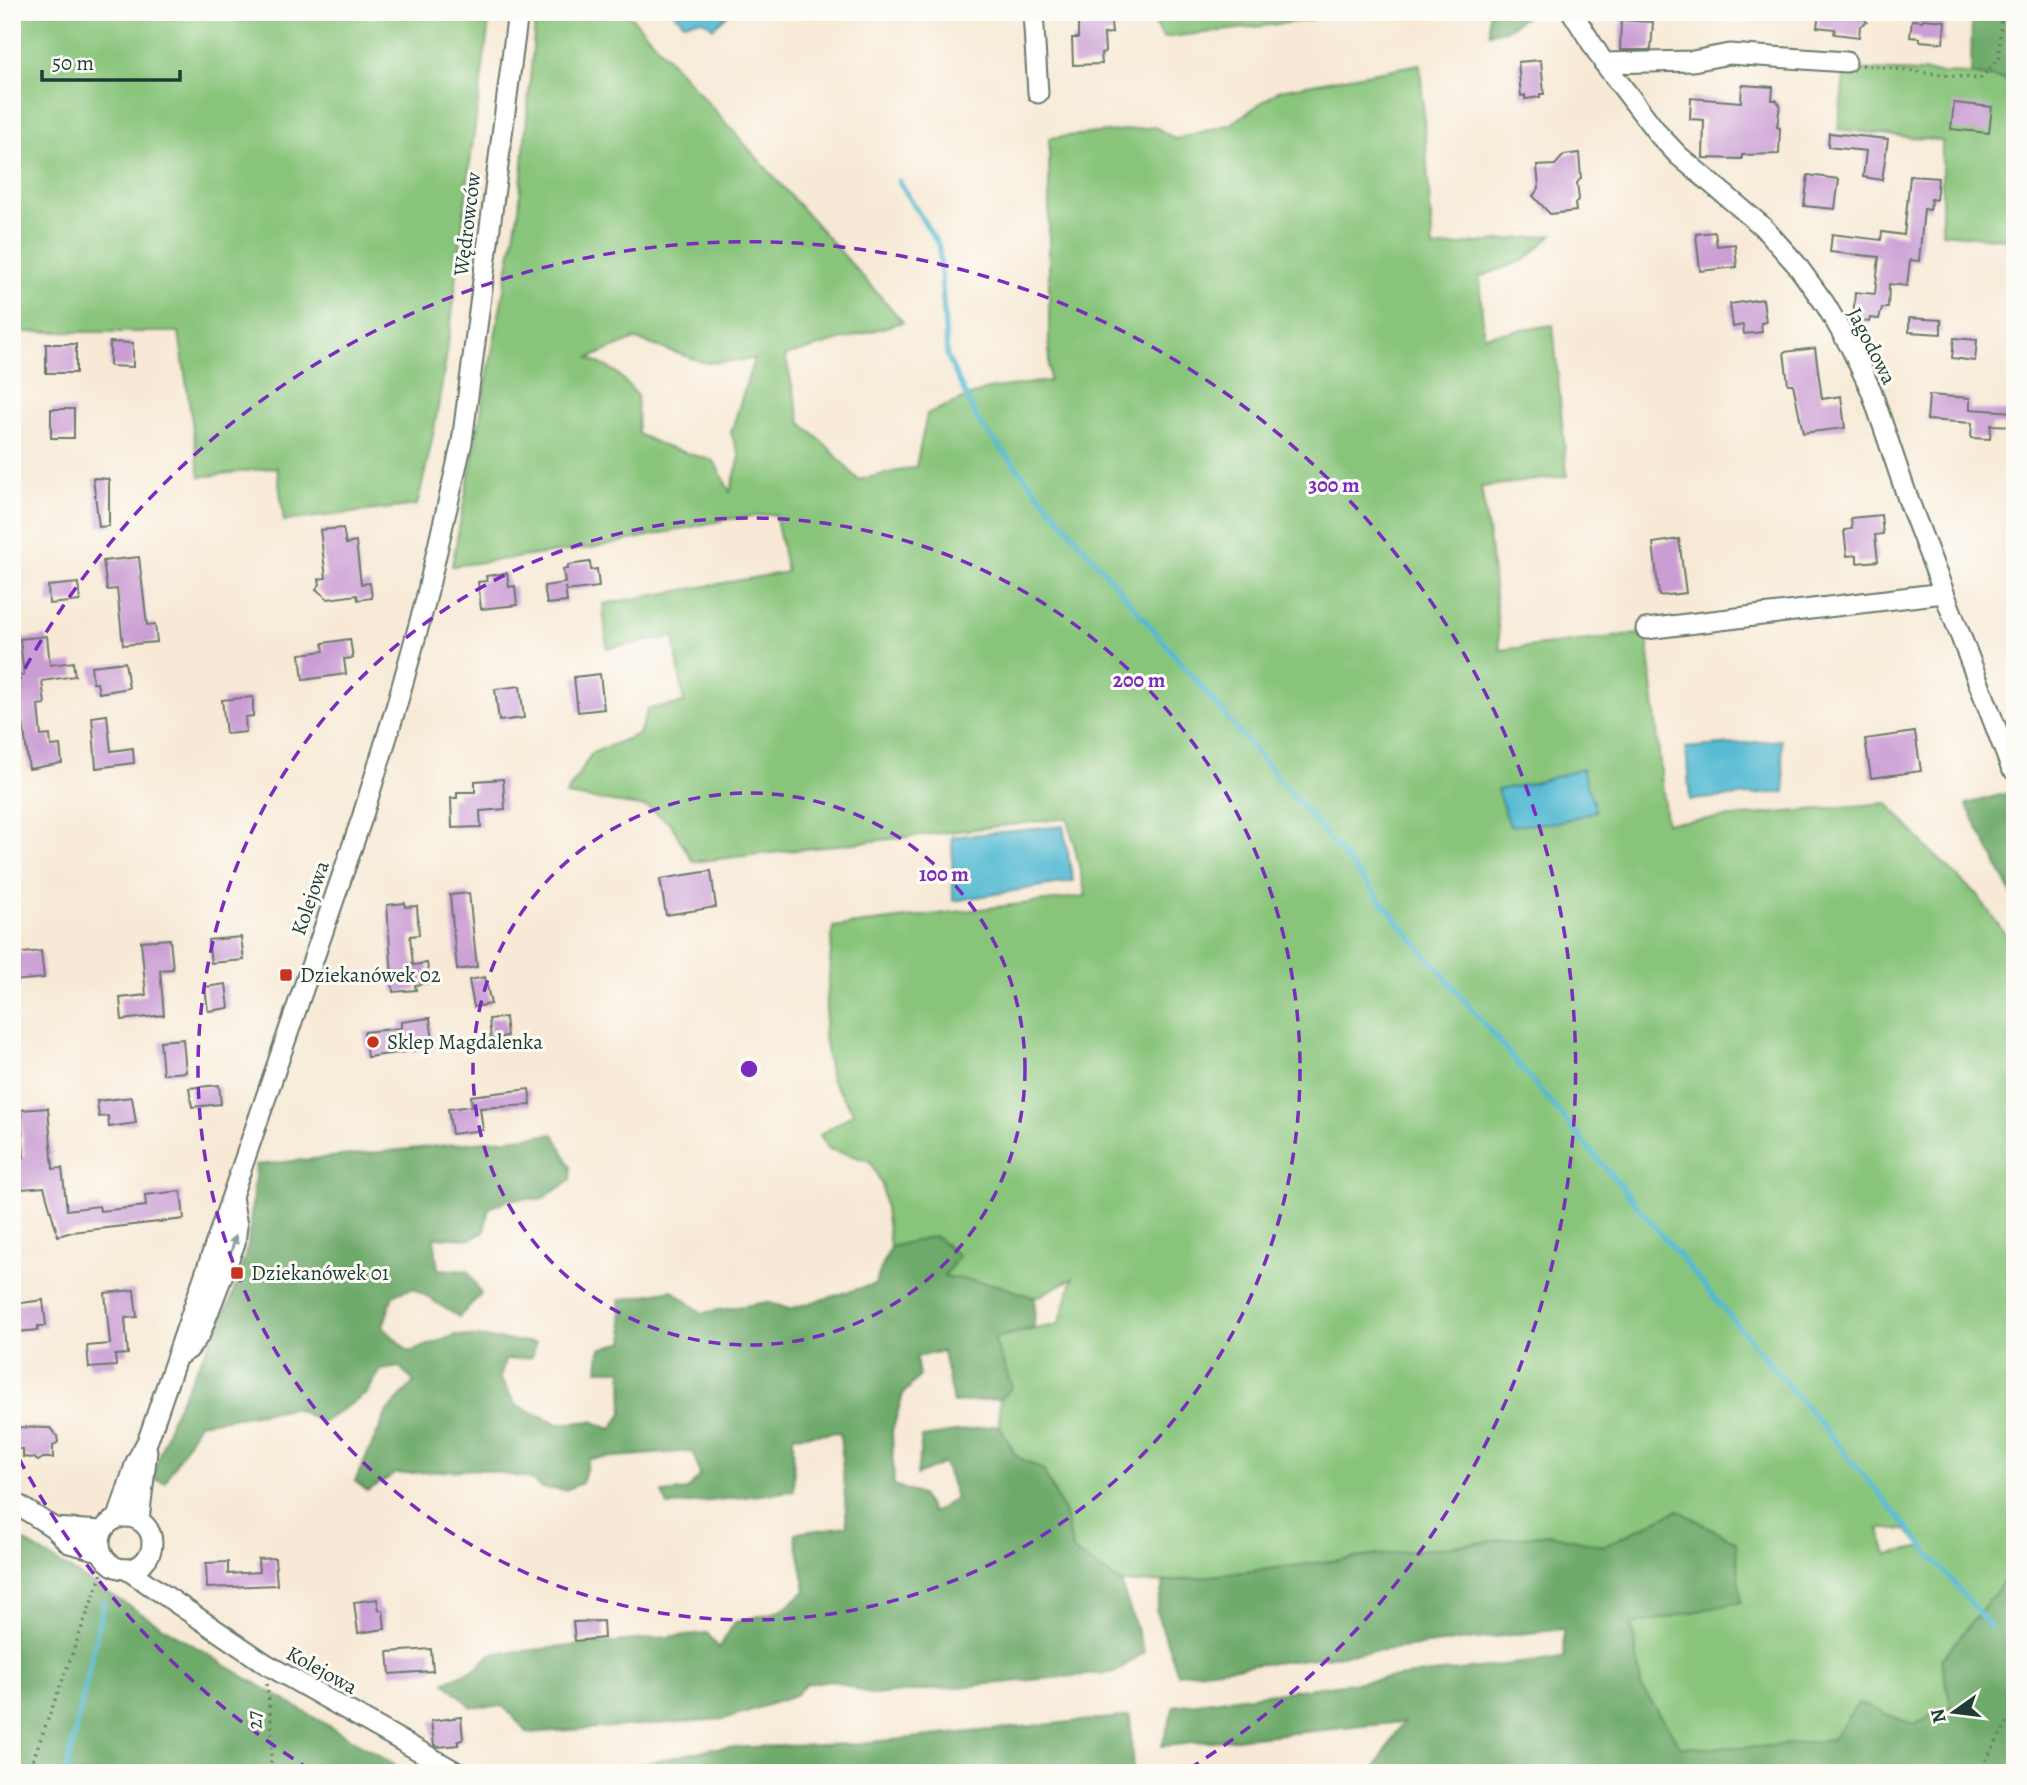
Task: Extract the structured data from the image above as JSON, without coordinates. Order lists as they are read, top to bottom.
{
  "streets": {
    "street": ["Wędrowców", "Jagodowa", "Kolejowa"],
    "path": ["27"]
  },
  "crossings": [
    ["Wędrowców", "Kolejowa"],
    ["Kolejowa", "27"]
  ],
  "places": {
    "transit": ["Dziekanówek 02", "Dziekanówek 01"],
    "other": ["Sklep Magdalenka"]
  },
  "scale_bar": "50 m",
  "north": "left",
  "rings": ["300 m", "200 m", "100 m"]
}
